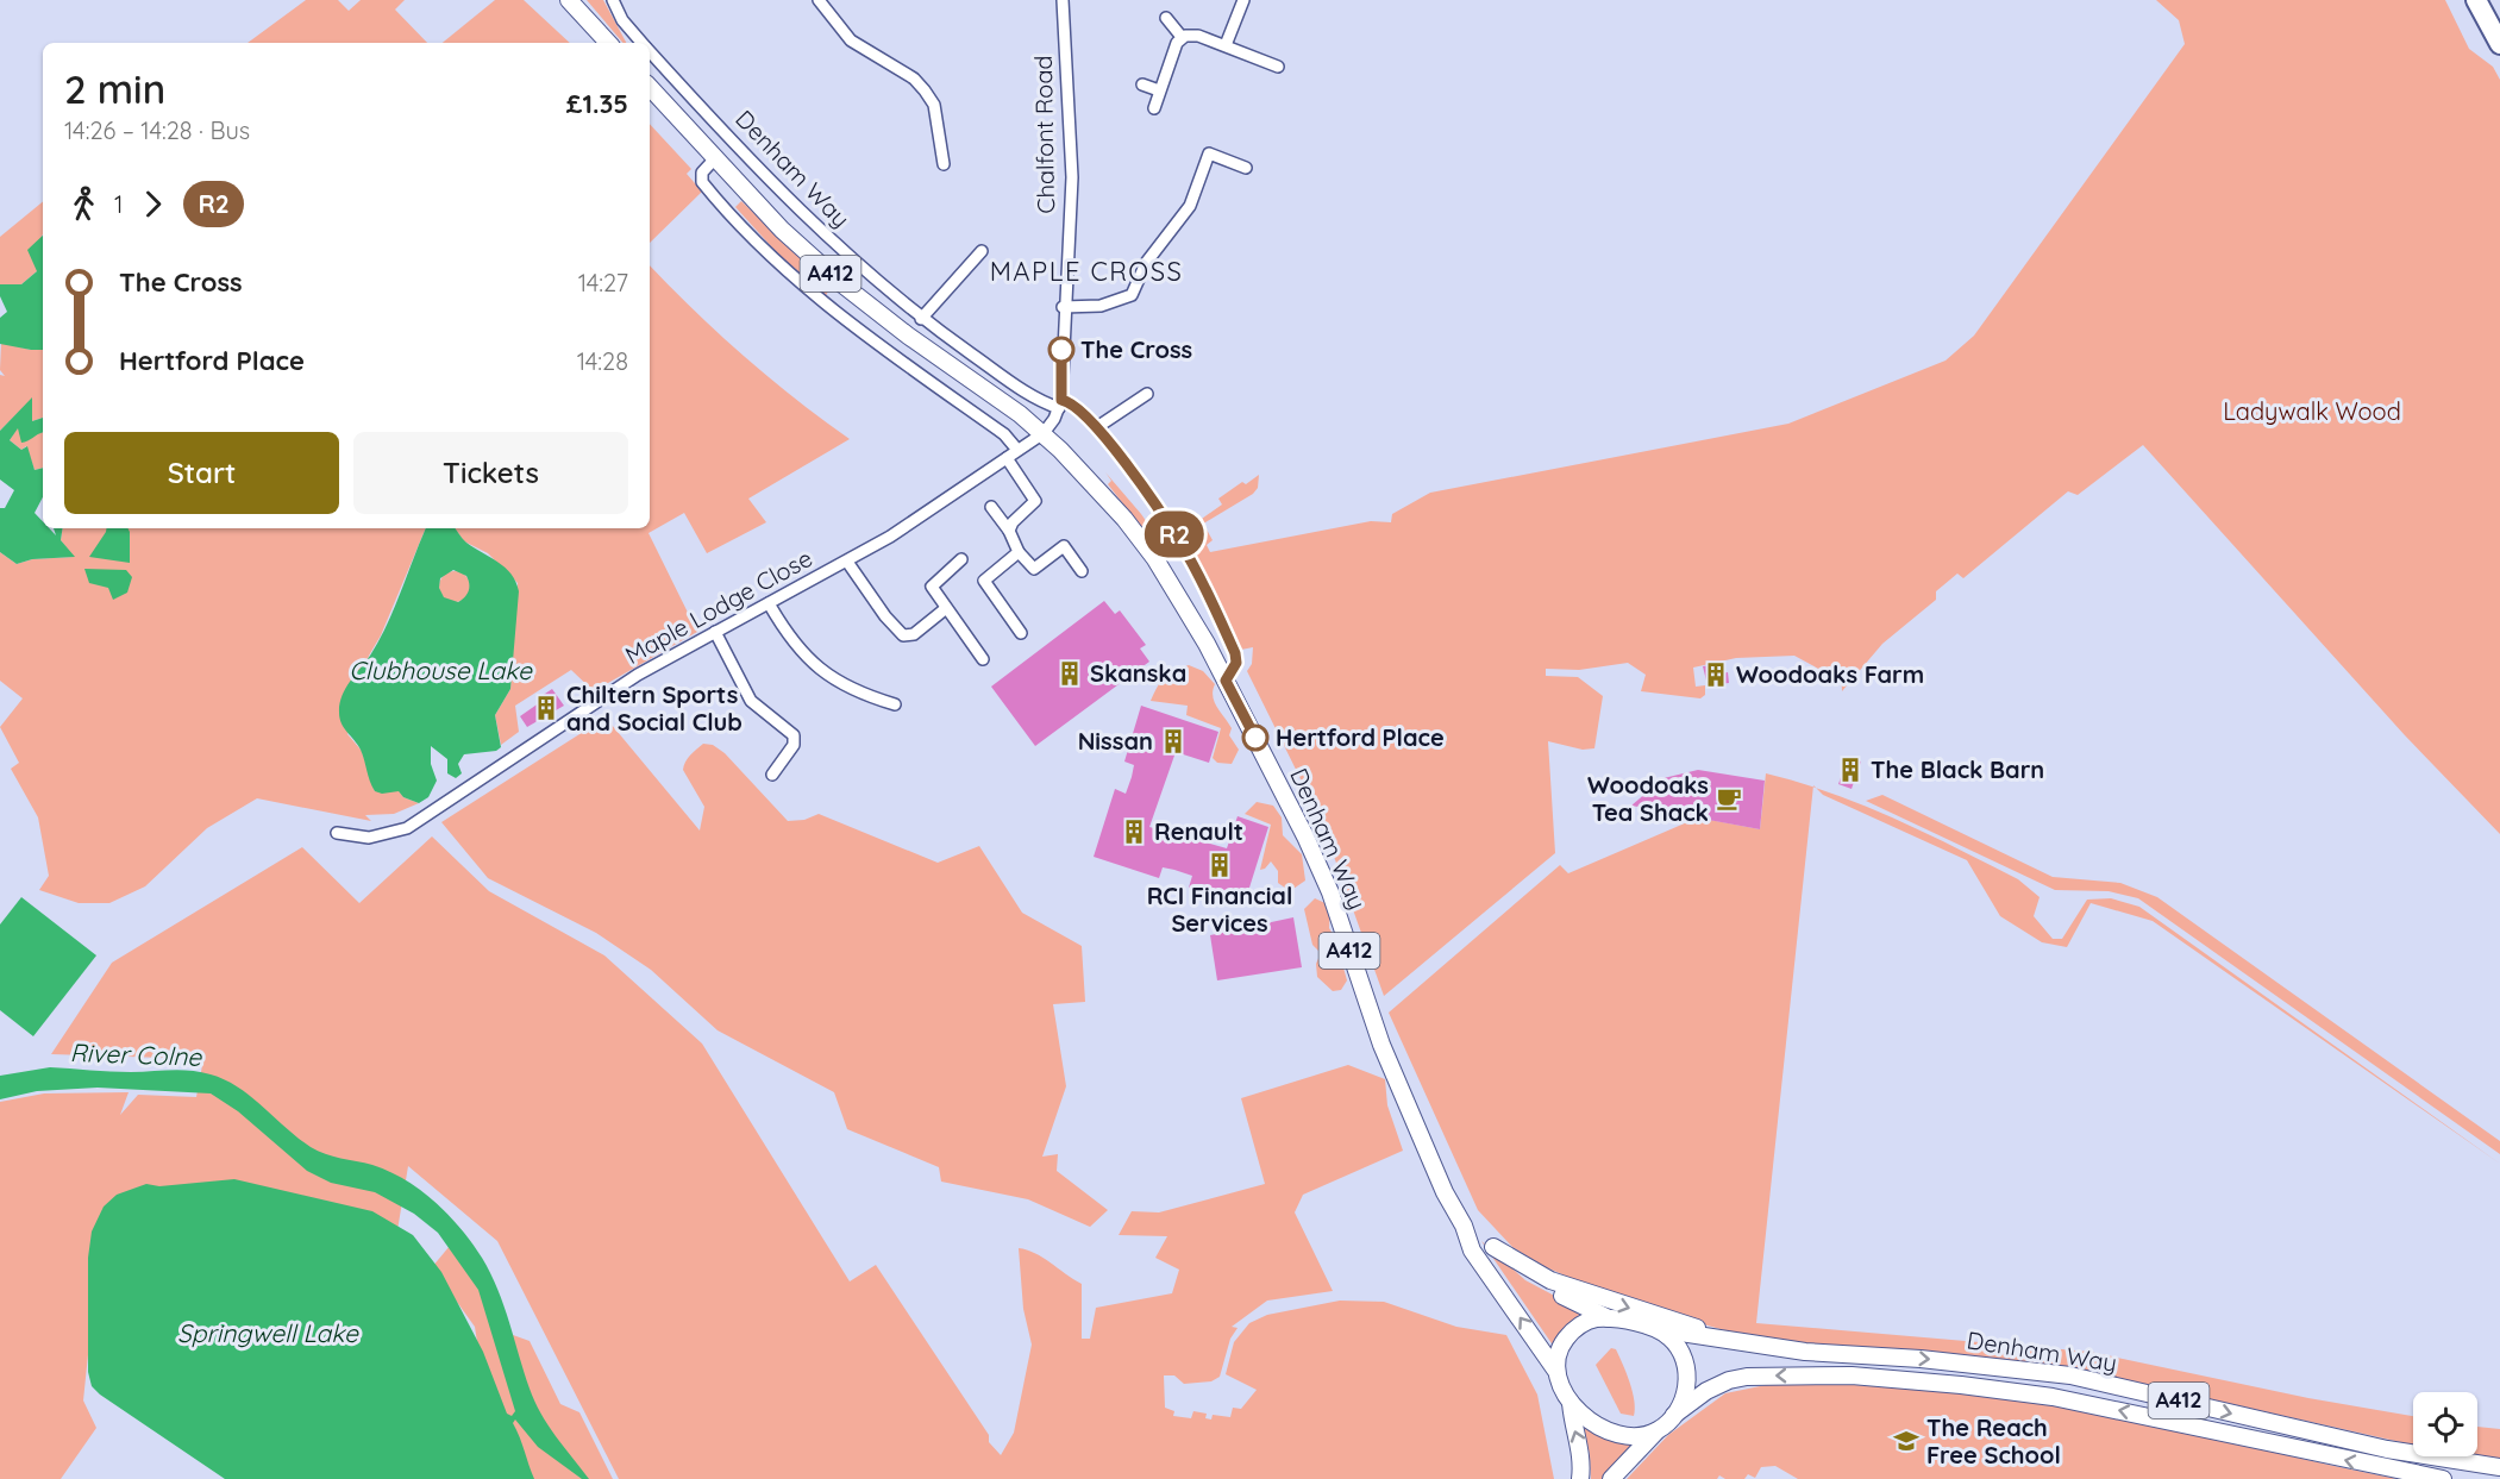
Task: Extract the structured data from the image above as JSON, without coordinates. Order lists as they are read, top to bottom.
{
  "streets": {
    "main road": ["Denham Way", "A412"],
    "street": ["Chalfont Road", "Maple Lodge Close"]
  },
  "crossings": [
    ["Chalfont Road", "Denham Way"],
    ["Denham Way", "A412"],
    ["Denham Way", "Maple Lodge Close"],
    ["A412", "Maple Lodge Close"]
  ],
  "districts": ["MAPLE CROSS"],
  "water": ["Clubhouse Lake", "River Colne", "Springwell Lake"],
  "parks": ["Ladywalk Wood"],
  "places": {
    "other": ["The Cross", "Hertford Place"],
    "building": [
      "Skanska",
      "Woodoaks Farm",
      "Chiltern Sports and Social Club",
      "Nissan",
      "The Black Barn",
      "Renault",
      "RCI Financial Services"
    ],
    "cafe": ["Woodoaks Tea Shack"],
    "school or university": ["The Reach Free School"]
  },
  "lines": ["bus line R2"],
  "page": {
    "on_map": "R2",
    "heading": ["2 min", "14:26 – 14:28 · Bus", "£1.35"],
    "legs": ["1", "R2"],
    "list": [
      {
        "name": "The Cross",
        "value": "14:27"
      },
      {
        "name": "Hertford Place",
        "value": "14:28"
      }
    ],
    "buttons": ["Start", "Tickets"]
  }
}
